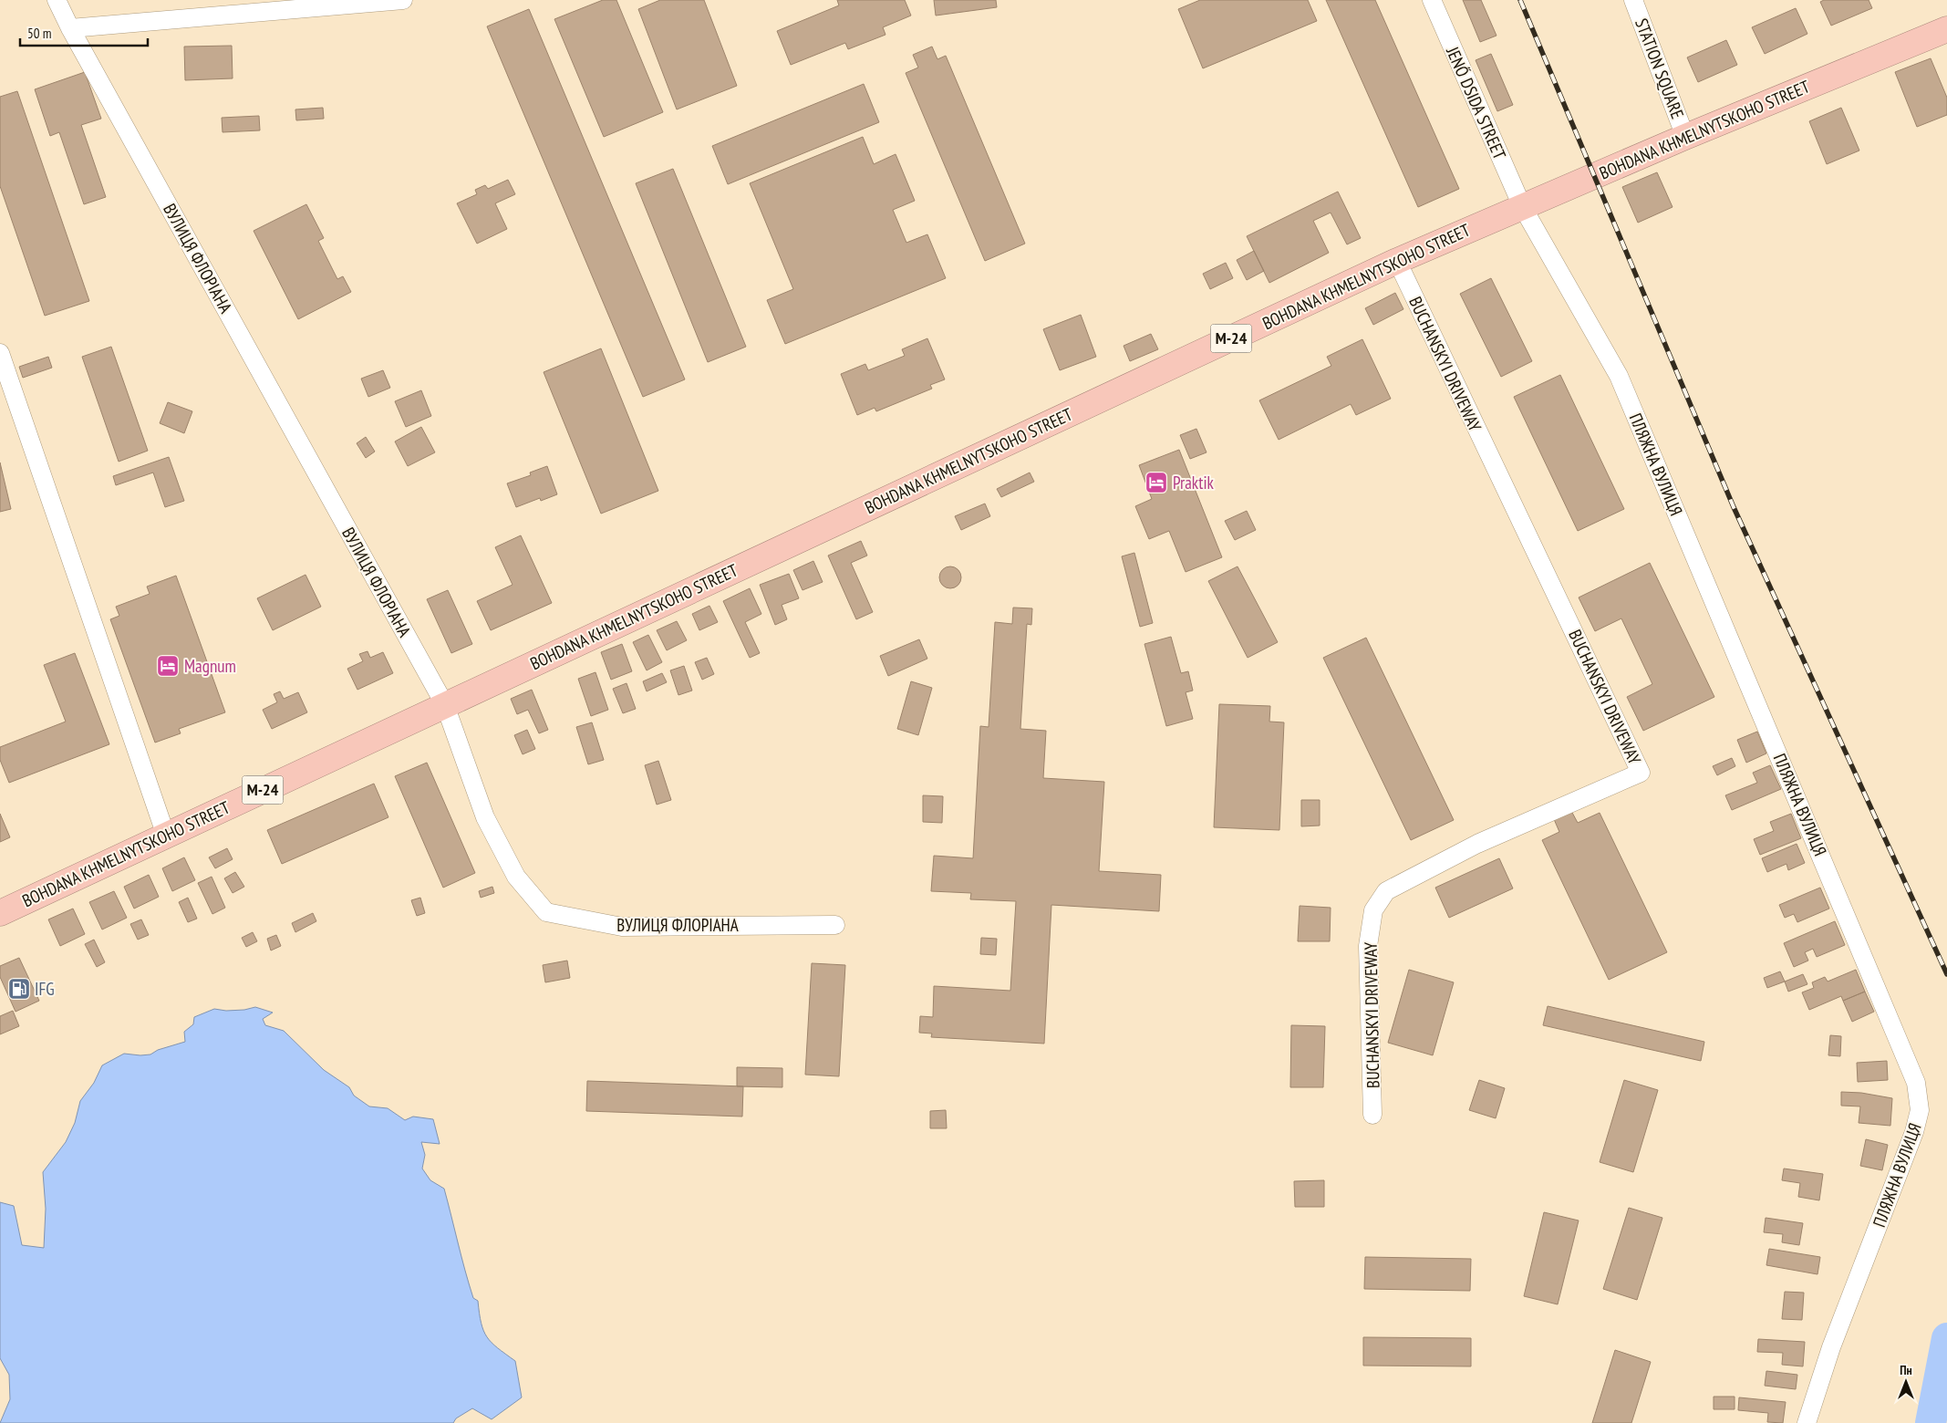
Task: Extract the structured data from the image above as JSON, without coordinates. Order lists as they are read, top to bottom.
{
  "streets": {
    "highway": ["BOHDANA KHMELNYTSKOHO STREET", "М-24"],
    "street": [
      "STATION SQUARE",
      "JENŐ DSIDA STREET",
      "ВУЛИЦЯ ФЛОРІАНА",
      "BUCHANSKYI DRIVEWAY",
      "ПЛЯЖНА ВУЛИЦЯ"
    ]
  },
  "crossings": [
    ["STATION SQUARE", "BOHDANA KHMELNYTSKOHO STREET"],
    ["JENŐ DSIDA STREET", "BOHDANA KHMELNYTSKOHO STREET"],
    ["JENŐ DSIDA STREET", "ПЛЯЖНА ВУЛИЦЯ"],
    ["BOHDANA KHMELNYTSKOHO STREET", "ВУЛИЦЯ ФЛОРІАНА"],
    ["BOHDANA KHMELNYTSKOHO STREET", "BUCHANSKYI DRIVEWAY"],
    ["BOHDANA KHMELNYTSKOHO STREET", "ПЛЯЖНА ВУЛИЦЯ"]
  ],
  "places": {
    "hotel": ["Praktik", "Magnum"],
    "fuel station": ["IFG"]
  },
  "scale_bar": "50 m",
  "north": "top"
}
